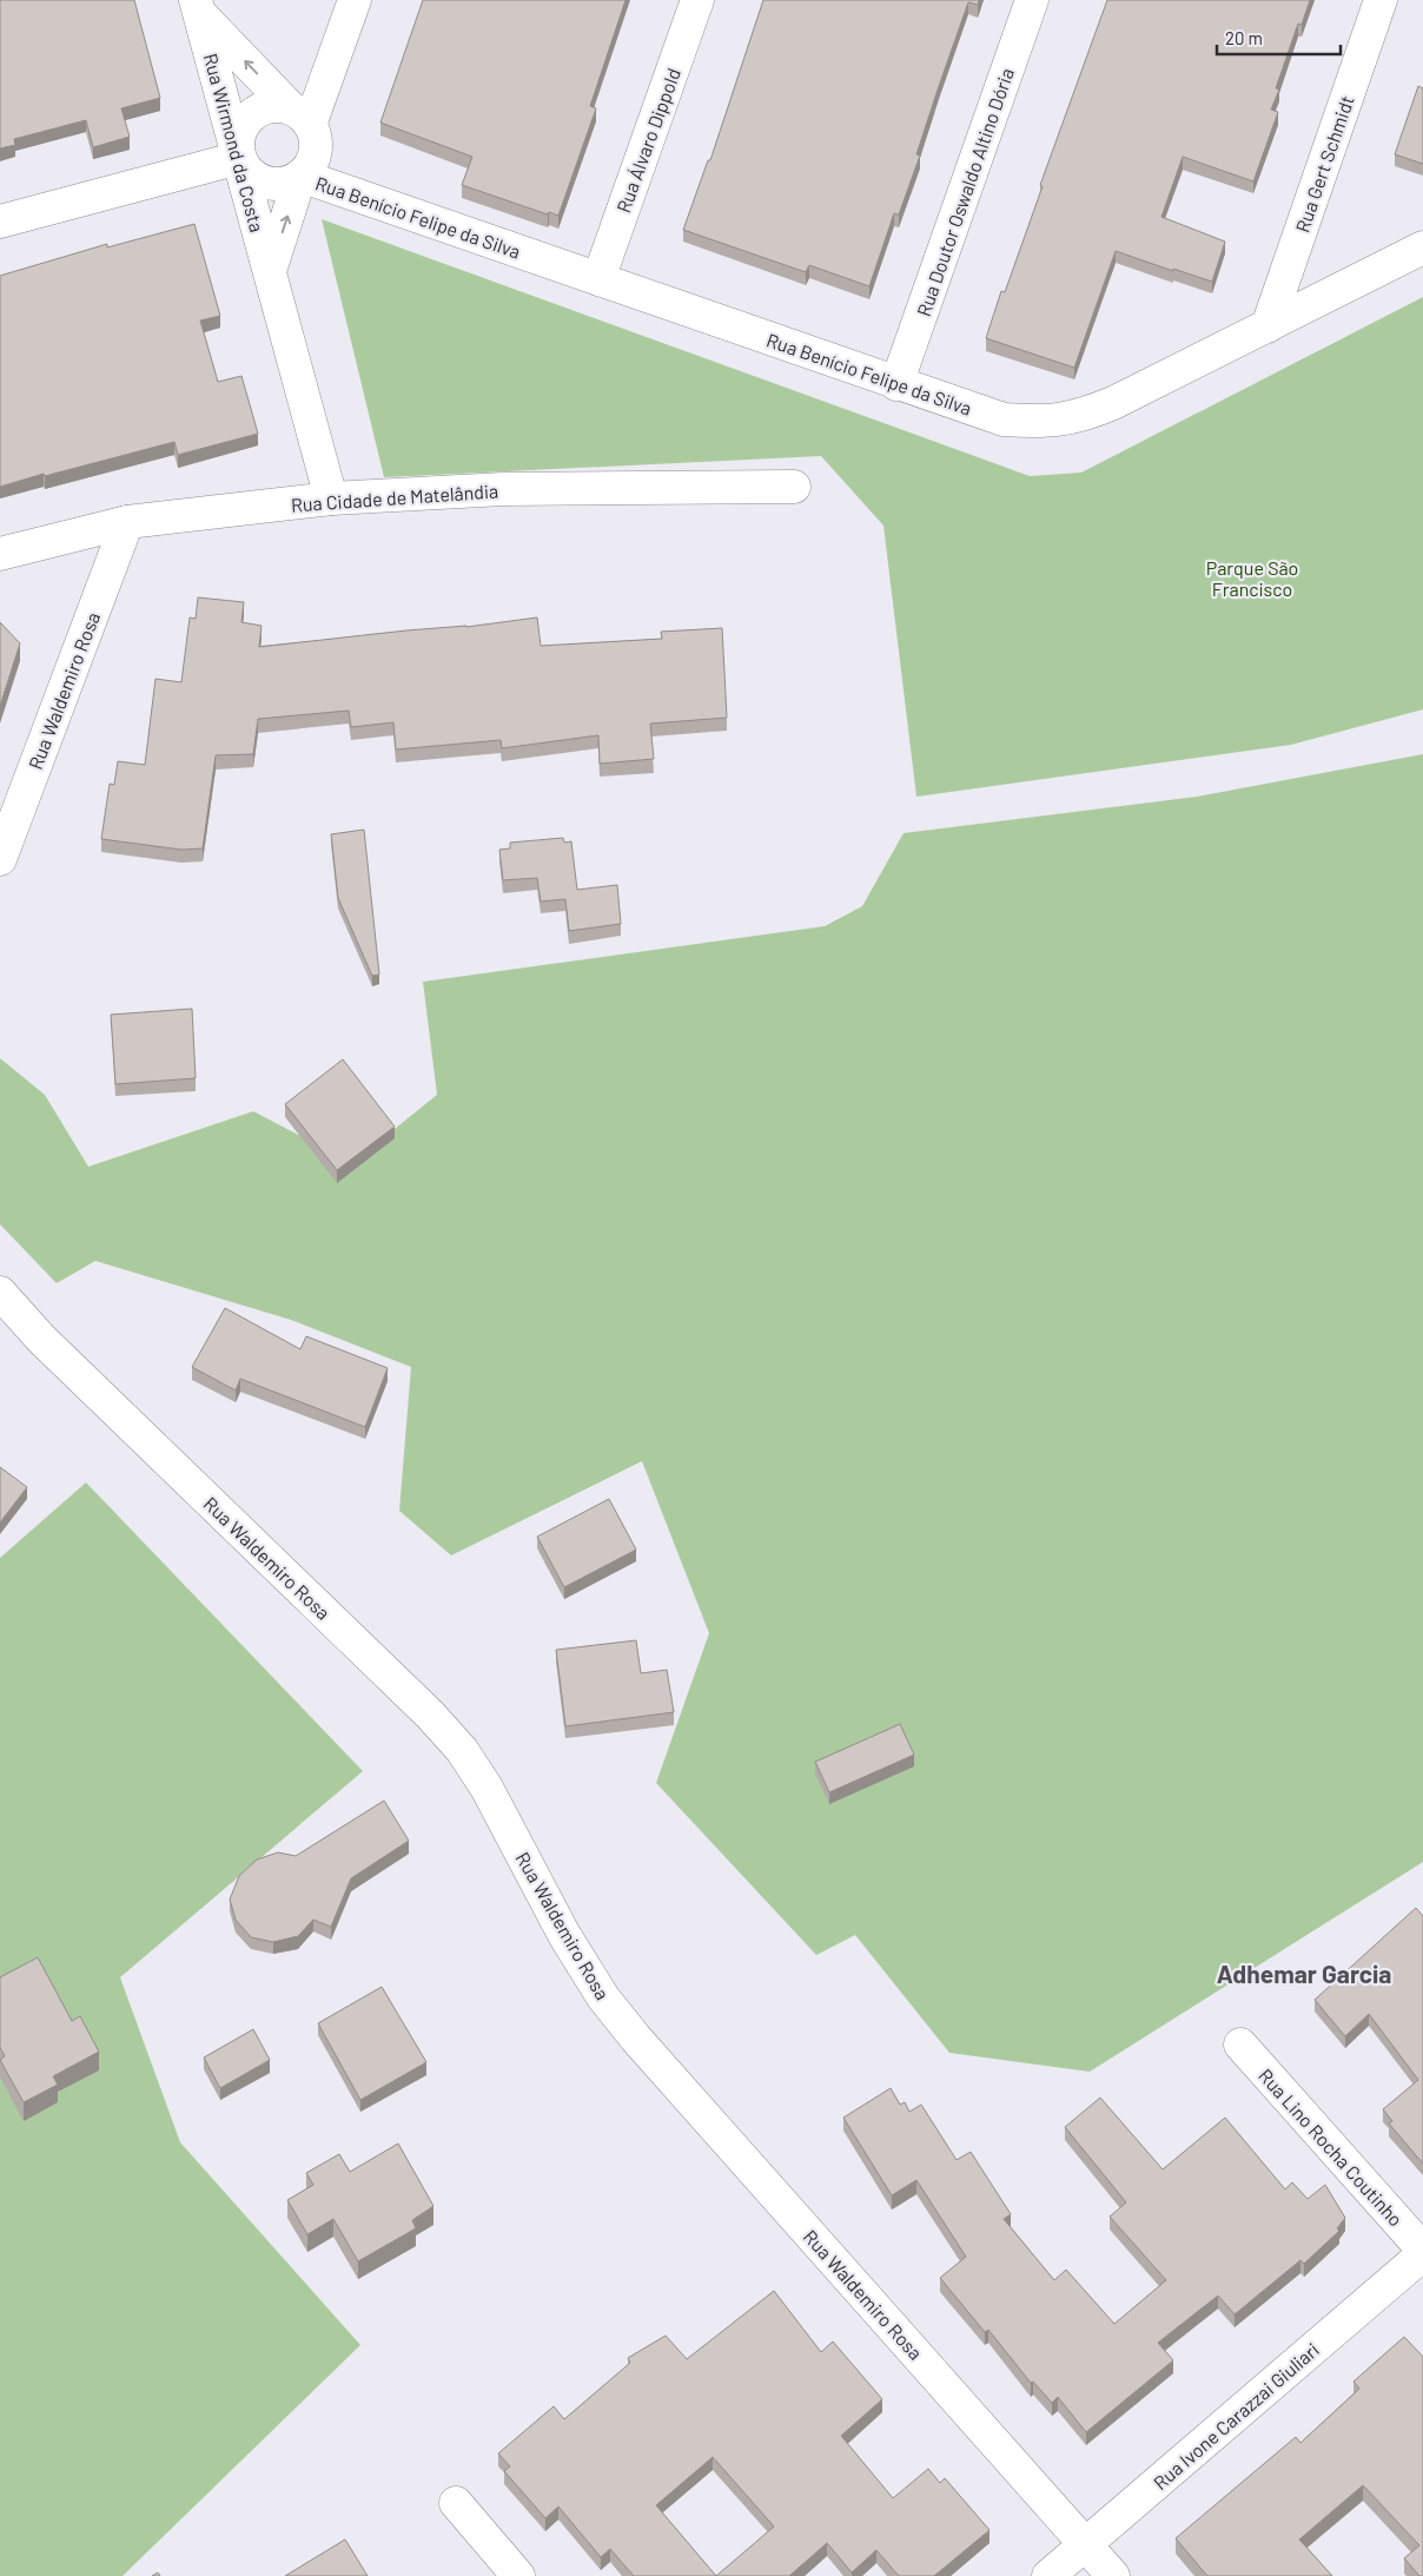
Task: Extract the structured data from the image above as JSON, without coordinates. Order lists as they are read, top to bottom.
{
  "streets": {
    "street": [
      "Rua Álvaro Dippold",
      "Rua Wirmond da Costa",
      "Rua Gert Schmidt",
      "Rua Doutor Oswaldo Altino Dória",
      "Rua Benício Felipe da Silva",
      "Rua Cidade de Matelândia",
      "Rua Waldemiro Rosa",
      "Rua Lino Rocha Coutinho",
      "Rua Ivone Carazzai Giuliari"
    ]
  },
  "crossings": [
    ["Rua Álvaro Dippold", "Rua Benício Felipe da Silva"],
    ["Rua Wirmond da Costa", "Rua Benício Felipe da Silva"],
    ["Rua Wirmond da Costa", "Rua Cidade de Matelândia"],
    ["Rua Gert Schmidt", "Rua Benício Felipe da Silva"],
    ["Rua Doutor Oswaldo Altino Dória", "Rua Benício Felipe da Silva"],
    ["Rua Cidade de Matelândia", "Rua Waldemiro Rosa"],
    ["Rua Waldemiro Rosa", "Rua Ivone Carazzai Giuliari"]
  ],
  "districts": ["Adhemar Garcia"],
  "parks": ["Parque São Francisco"],
  "scale_bar": "20 m"
}
